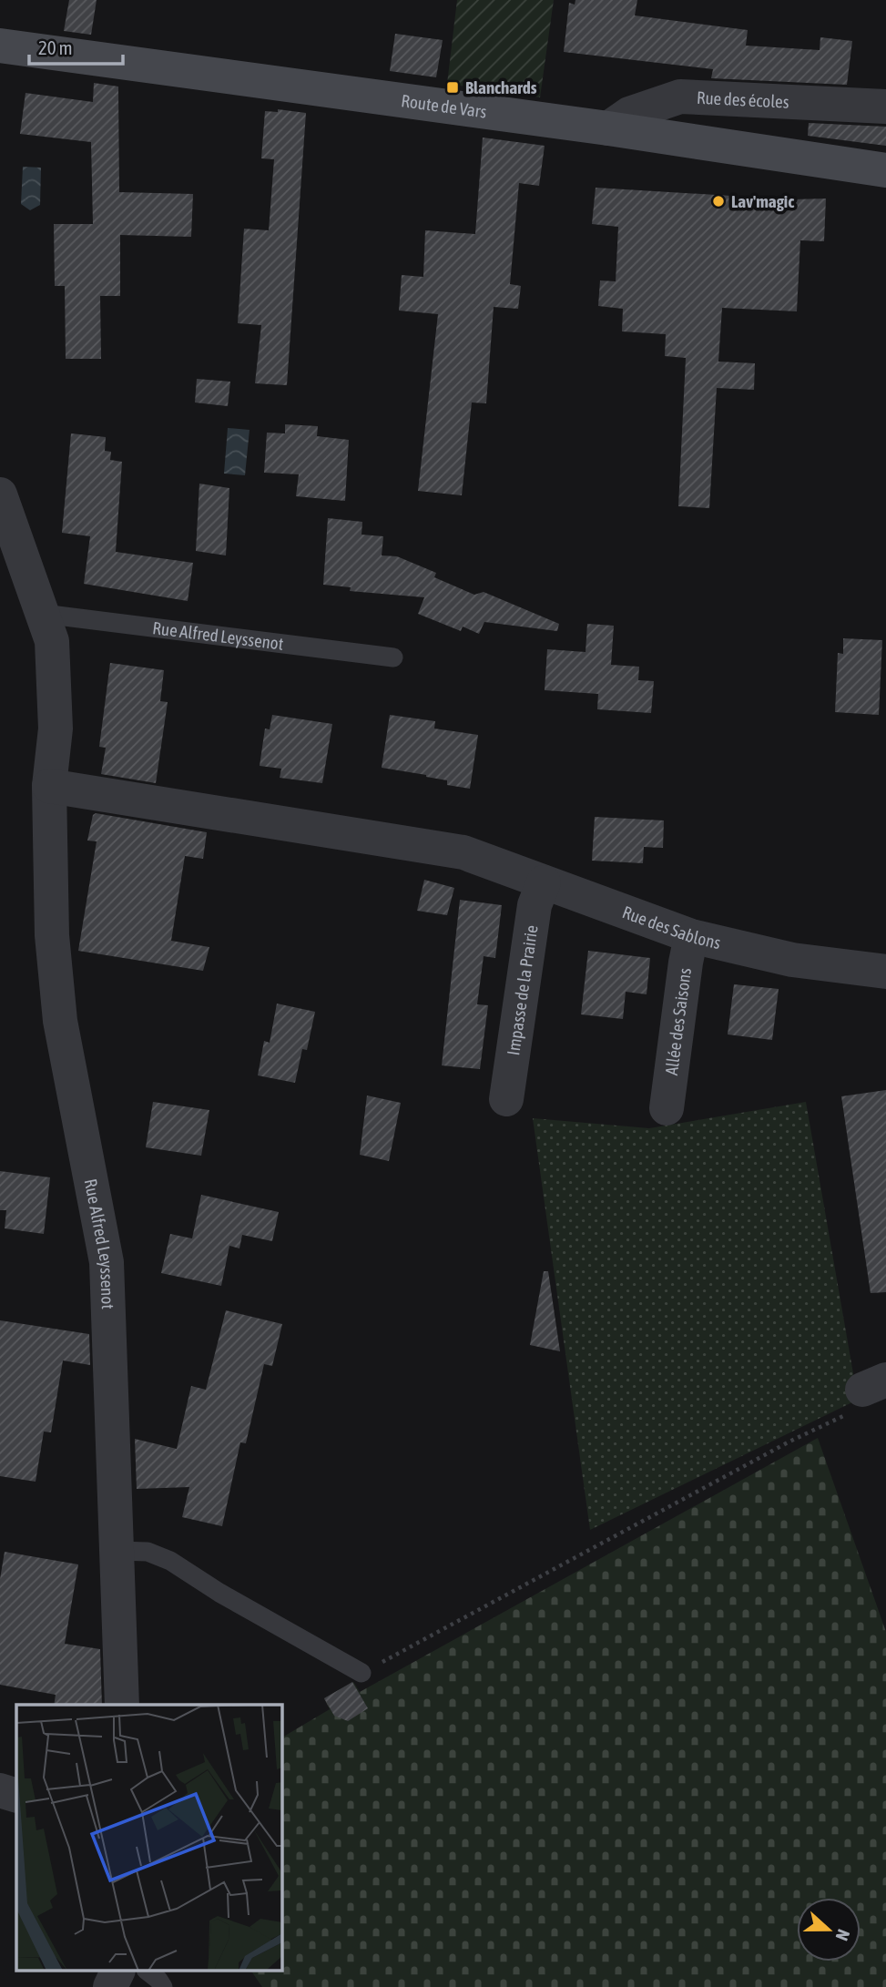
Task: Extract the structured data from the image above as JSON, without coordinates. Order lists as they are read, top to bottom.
{
  "streets": {
    "main road": ["Route de Vars"],
    "street": [
      "Rue des écoles",
      "Rue Alfred Leyssenot",
      "Rue des Sablons",
      "Impasse de la Prairie",
      "Allée des Saisons"
    ]
  },
  "crossings": [
    ["Rue des écoles", "Route de Vars"],
    ["Rue Alfred Leyssenot", "Rue des Sablons"],
    ["Rue des Sablons", "Impasse de la Prairie"],
    ["Rue des Sablons", "Allée des Saisons"]
  ],
  "places": {
    "transit": ["Blanchards"],
    "other": ["Lav'magic"]
  },
  "scale_bar": "20 m",
  "north": "right"
}
